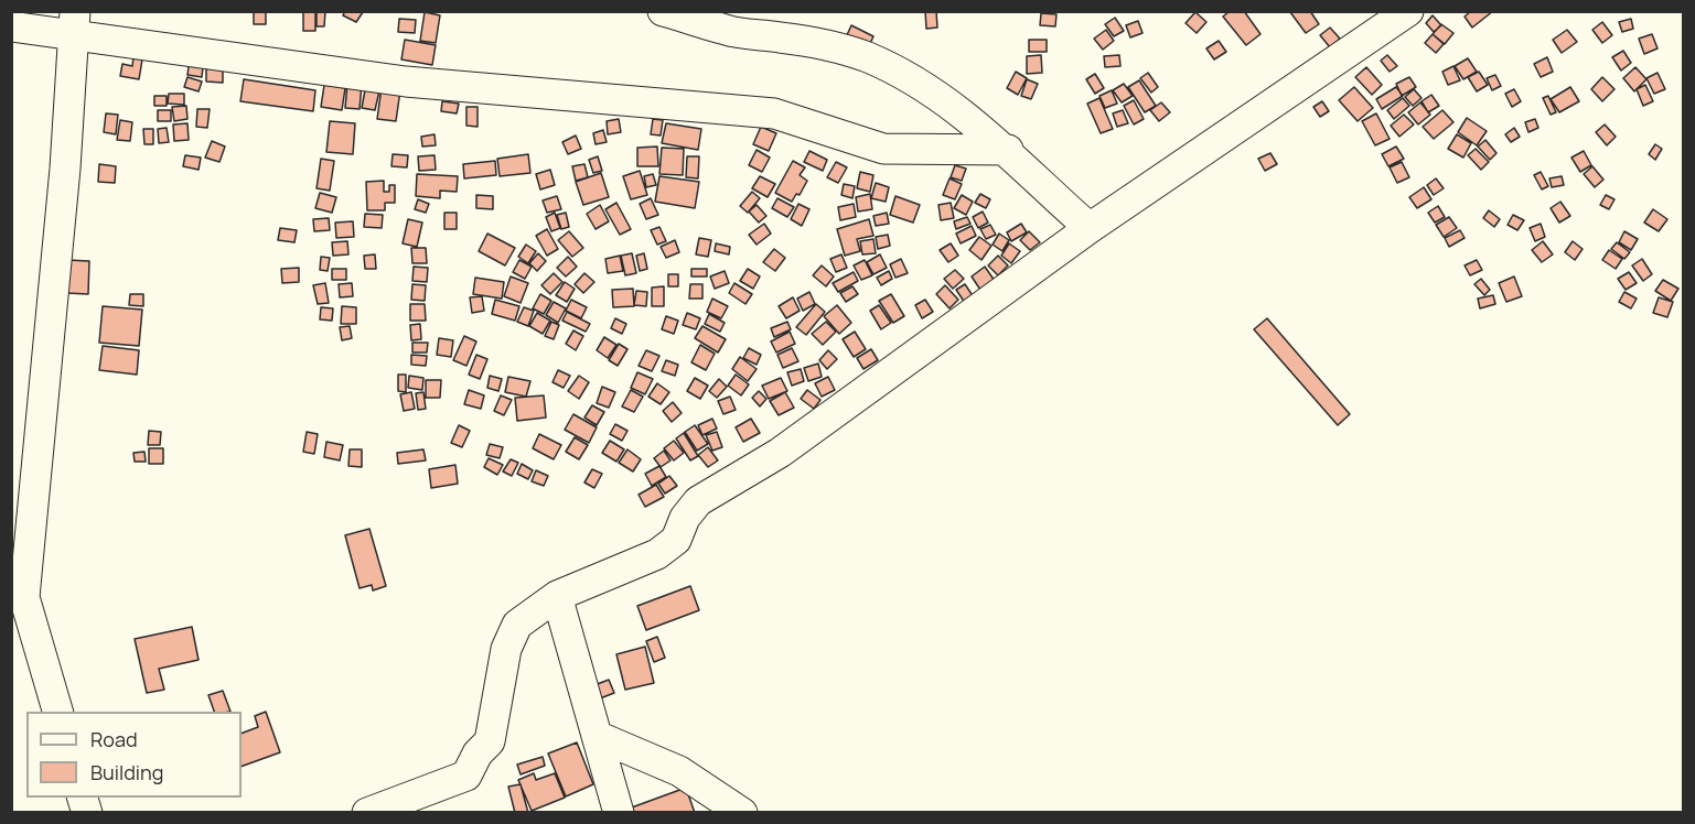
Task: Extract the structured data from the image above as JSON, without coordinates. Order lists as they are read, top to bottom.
{
  "legend": ["Road", "Building"]
}
